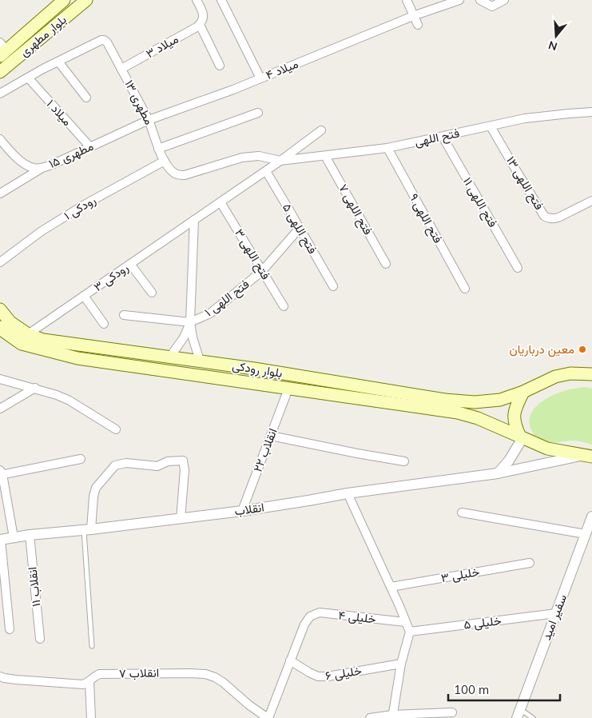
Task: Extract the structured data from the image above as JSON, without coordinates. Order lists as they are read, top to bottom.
{
  "streets": {
    "main road": ["بلوار مطهری", "بلوار رودکی"],
    "street": [
      "میلاد ۳",
      "میلاد ۴",
      "مطهری ۱۳",
      "میلاد ۱",
      "فتح اللهی",
      "مطهری ۱۵",
      "فتح اللهی ۱۳",
      "فتح اللهی ۱۱",
      "رودکی ۱",
      "فتح اللهی ۷",
      "فتح اللهی ۹",
      "فتح اللهی ۵",
      "فتح اللهی ۳",
      "رودکی ۳",
      "فتح اللهی ۱",
      "انقلاب ۲۲",
      "انقلاب",
      "خلیلی ۳",
      "انقلاب ۱۱",
      "خلیلی ۴",
      "سفیر امید",
      "خلیلی ۵",
      "انقلاب ۷",
      "خلیلی ۶"
    ]
  },
  "crossings": [
    ["میلاد ۳", "مطهری ۱۳"],
    ["میلاد ۴", "مطهری ۱۳"],
    ["میلاد ۴", "مطهری ۱۵"],
    ["مطهری ۱۳", "میلاد ۱"],
    ["مطهری ۱۳", "فتح اللهی"],
    ["مطهری ۱۳", "مطهری ۱۵"],
    ["مطهری ۱۳", "رودکی ۱"],
    ["میلاد ۱", "مطهری ۱۵"],
    ["فتح اللهی", "فتح اللهی ۱۳"],
    ["فتح اللهی", "فتح اللهی ۱۱"],
    ["فتح اللهی", "فتح اللهی ۷"],
    ["فتح اللهی", "فتح اللهی ۹"],
    ["فتح اللهی", "فتح اللهی ۵"],
    ["فتح اللهی", "فتح اللهی ۳"],
    ["فتح اللهی", "رودکی ۳"],
    ["فتح اللهی ۵", "فتح اللهی ۱"],
    ["فتح اللهی ۳", "فتح اللهی ۱"],
    ["رودکی ۳", "بلوار رودکی"],
    ["بلوار رودکی", "انقلاب ۲۲"],
    ["بلوار رودکی", "انقلاب"],
    ["انقلاب ۲۲", "انقلاب"],
    ["انقلاب", "انقلاب ۱۱"],
    ["خلیلی ۴", "خلیلی ۶"],
    ["سفیر امید", "خلیلی ۵"]
  ],
  "places": ["معین درباریان"],
  "scale_bar": "100 m",
  "north": "bottom"
}
